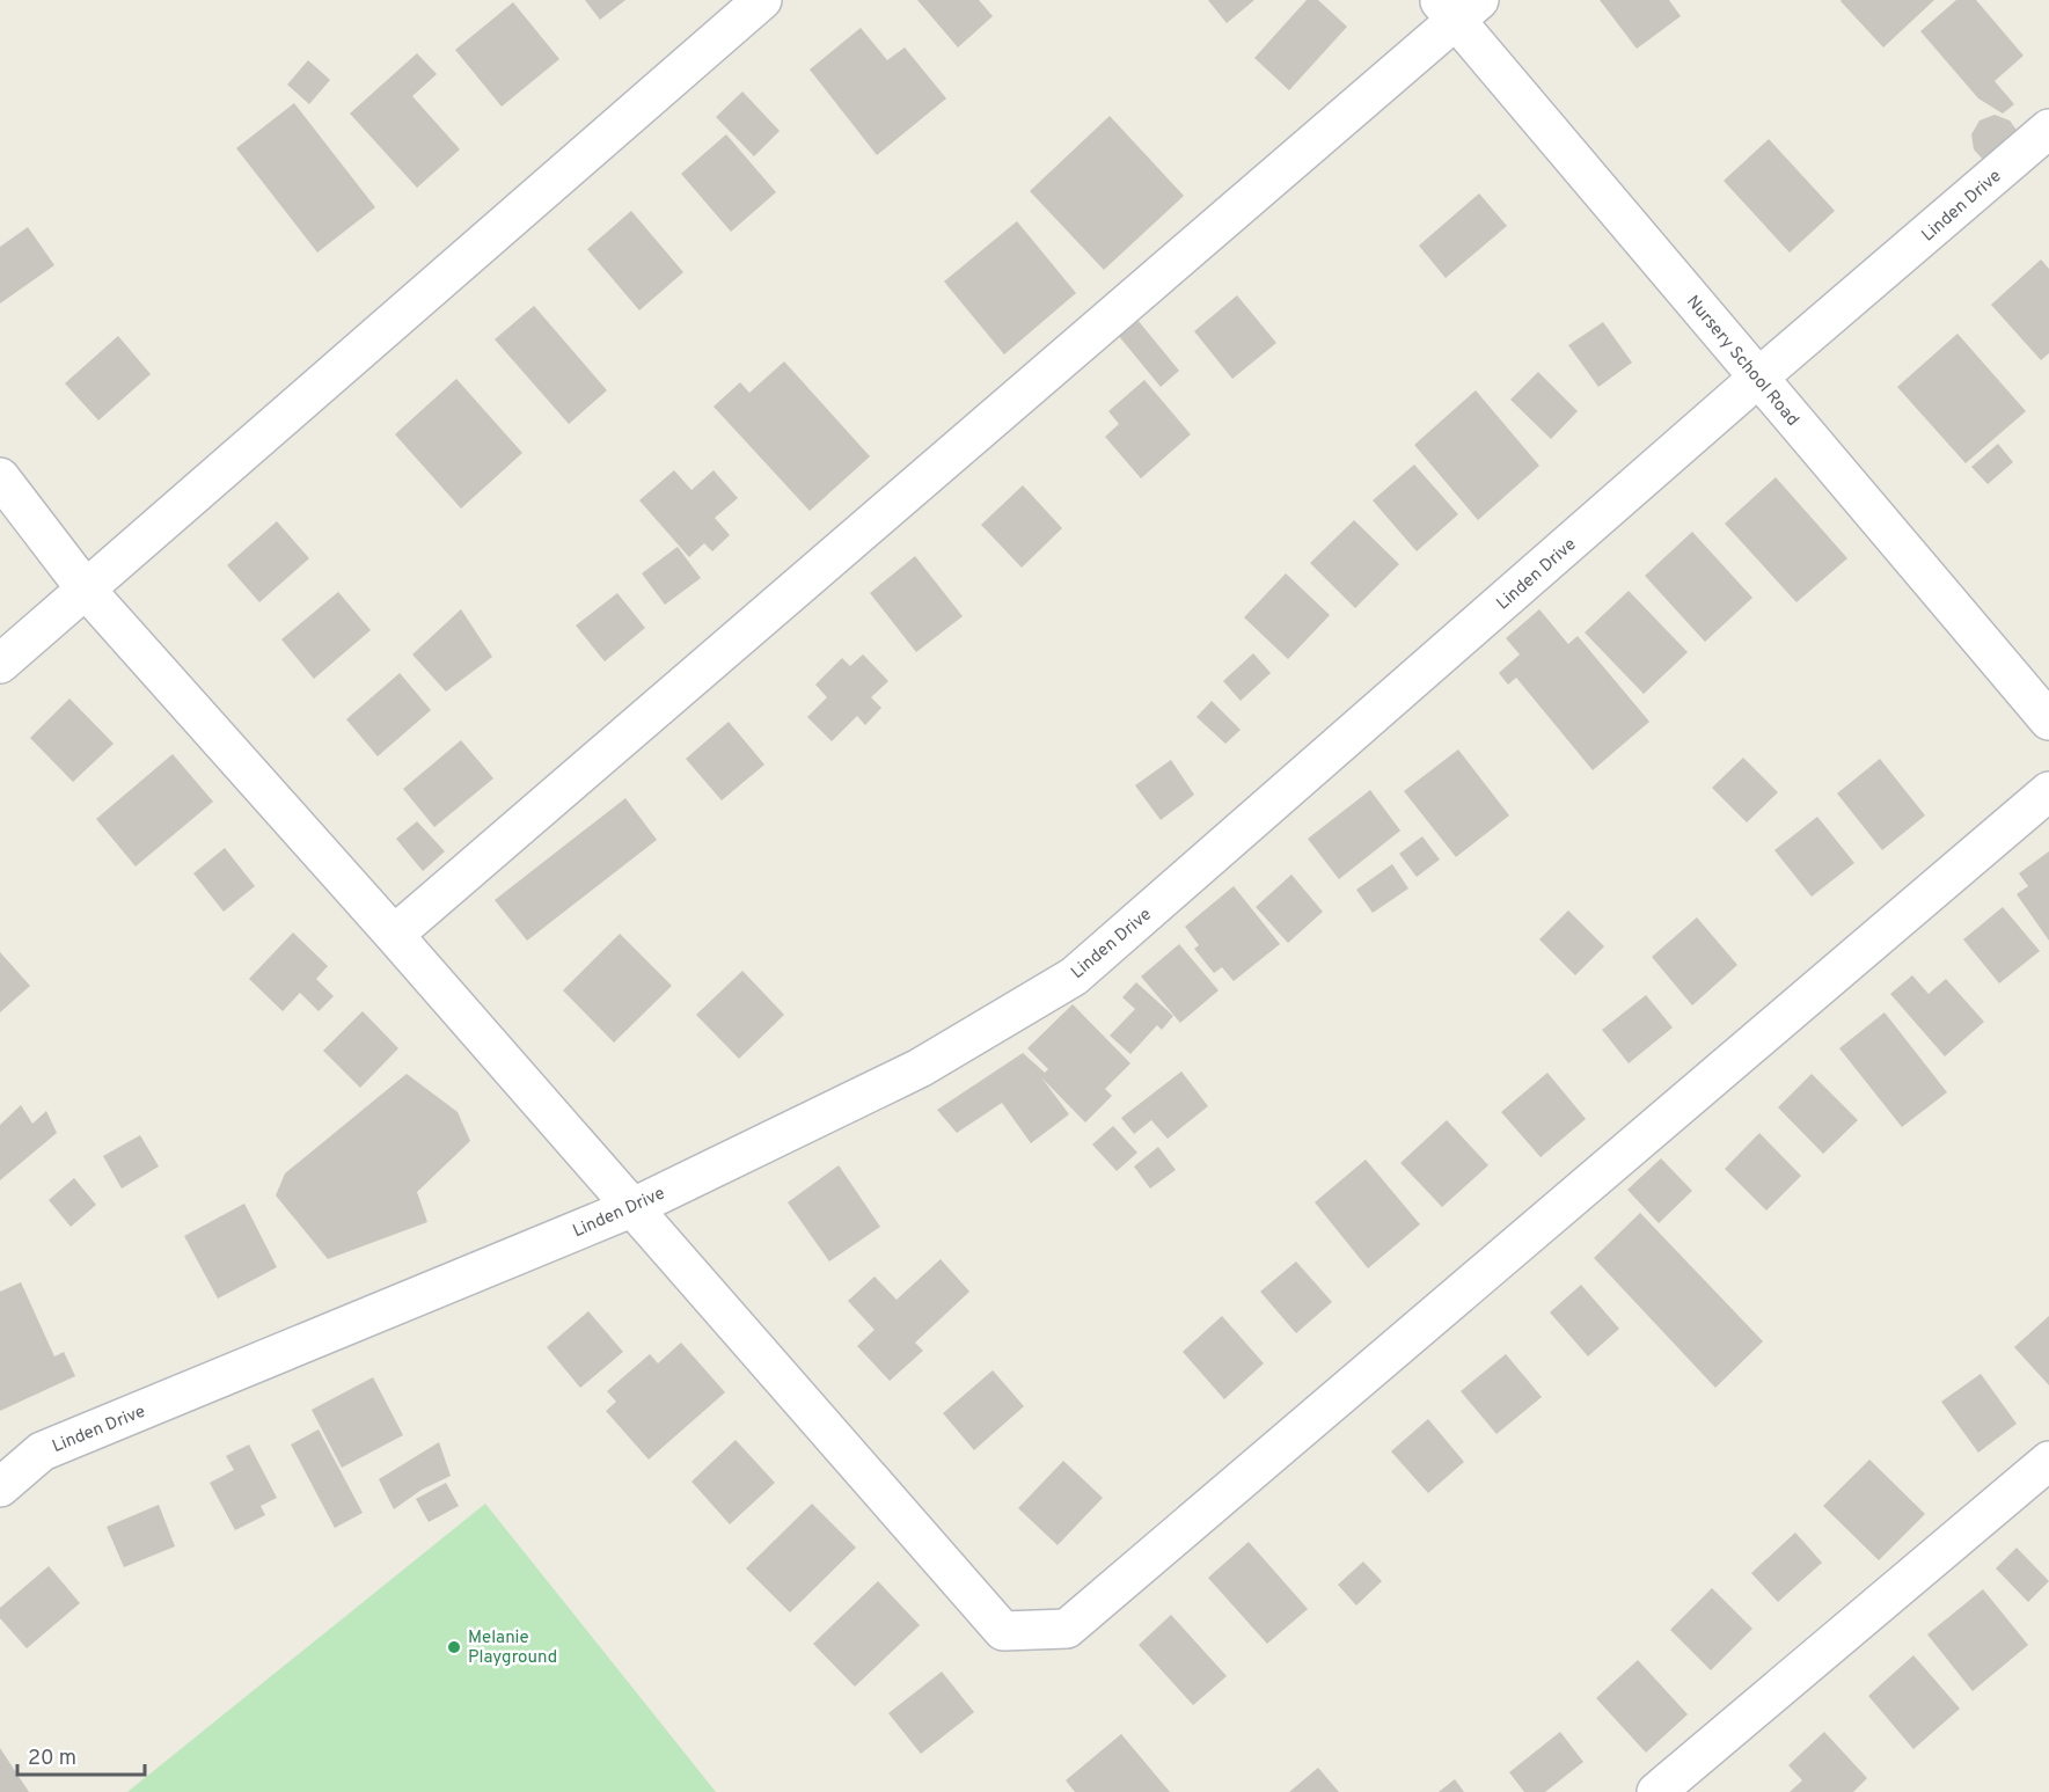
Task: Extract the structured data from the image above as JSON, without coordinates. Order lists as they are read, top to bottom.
{
  "streets": {
    "street": ["Linden Drive", "Nursery School Road"]
  },
  "crossings": [
    ["Linden Drive", "Nursery School Road"]
  ],
  "places": ["Melanie Playground"],
  "scale_bar": "20 m"
}
